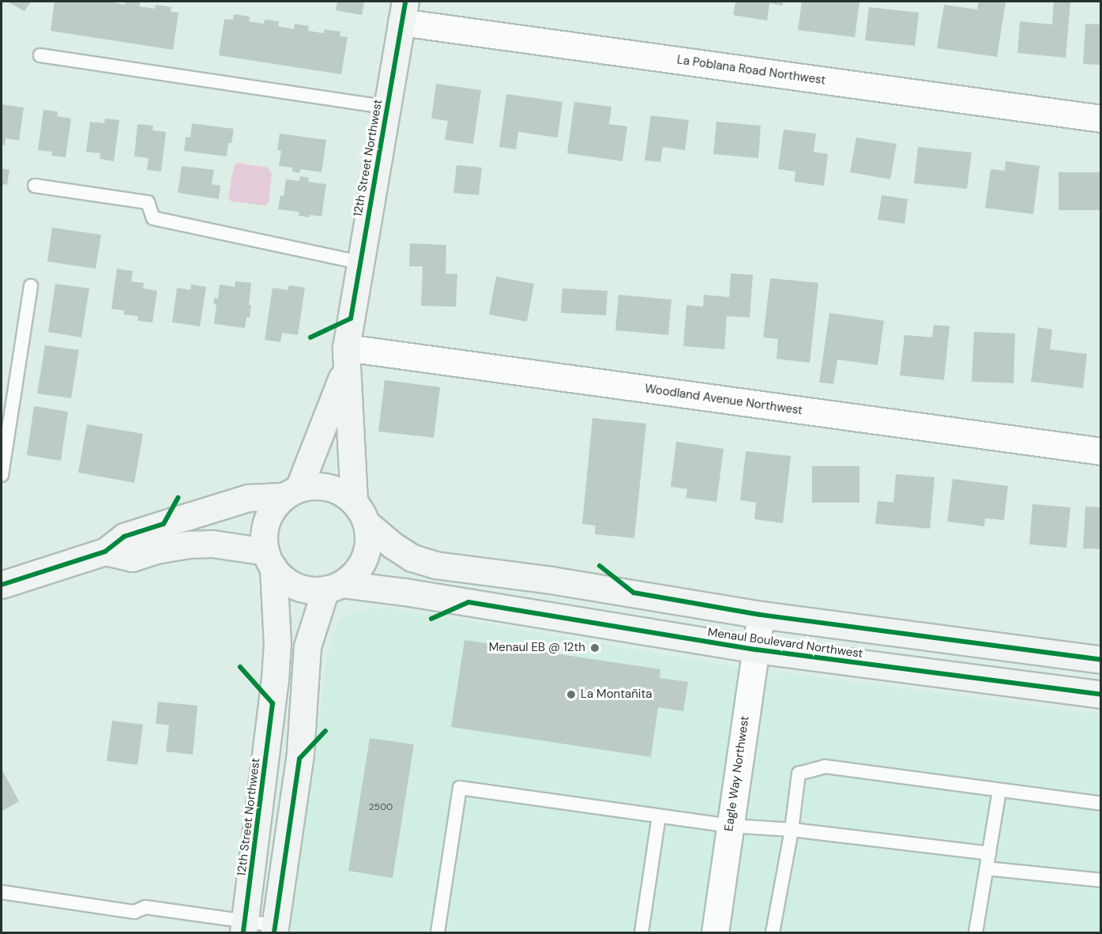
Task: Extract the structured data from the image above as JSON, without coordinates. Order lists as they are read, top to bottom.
{
  "streets": {
    "main road": ["12th Street Northwest", "Menaul Boulevard Northwest"],
    "street": ["La Poblana Road Northwest", "Woodland Avenue Northwest", "Eagle Way Northwest"]
  },
  "crossings": [
    ["La Poblana Road Northwest", "12th Street Northwest"],
    ["12th Street Northwest", "Woodland Avenue Northwest"],
    ["12th Street Northwest", "Menaul Boulevard Northwest"],
    ["Menaul Boulevard Northwest", "Eagle Way Northwest"]
  ],
  "places": ["Menaul EB @ 12th", "La Montañita"],
  "house_numbers": ["2500"]
}
